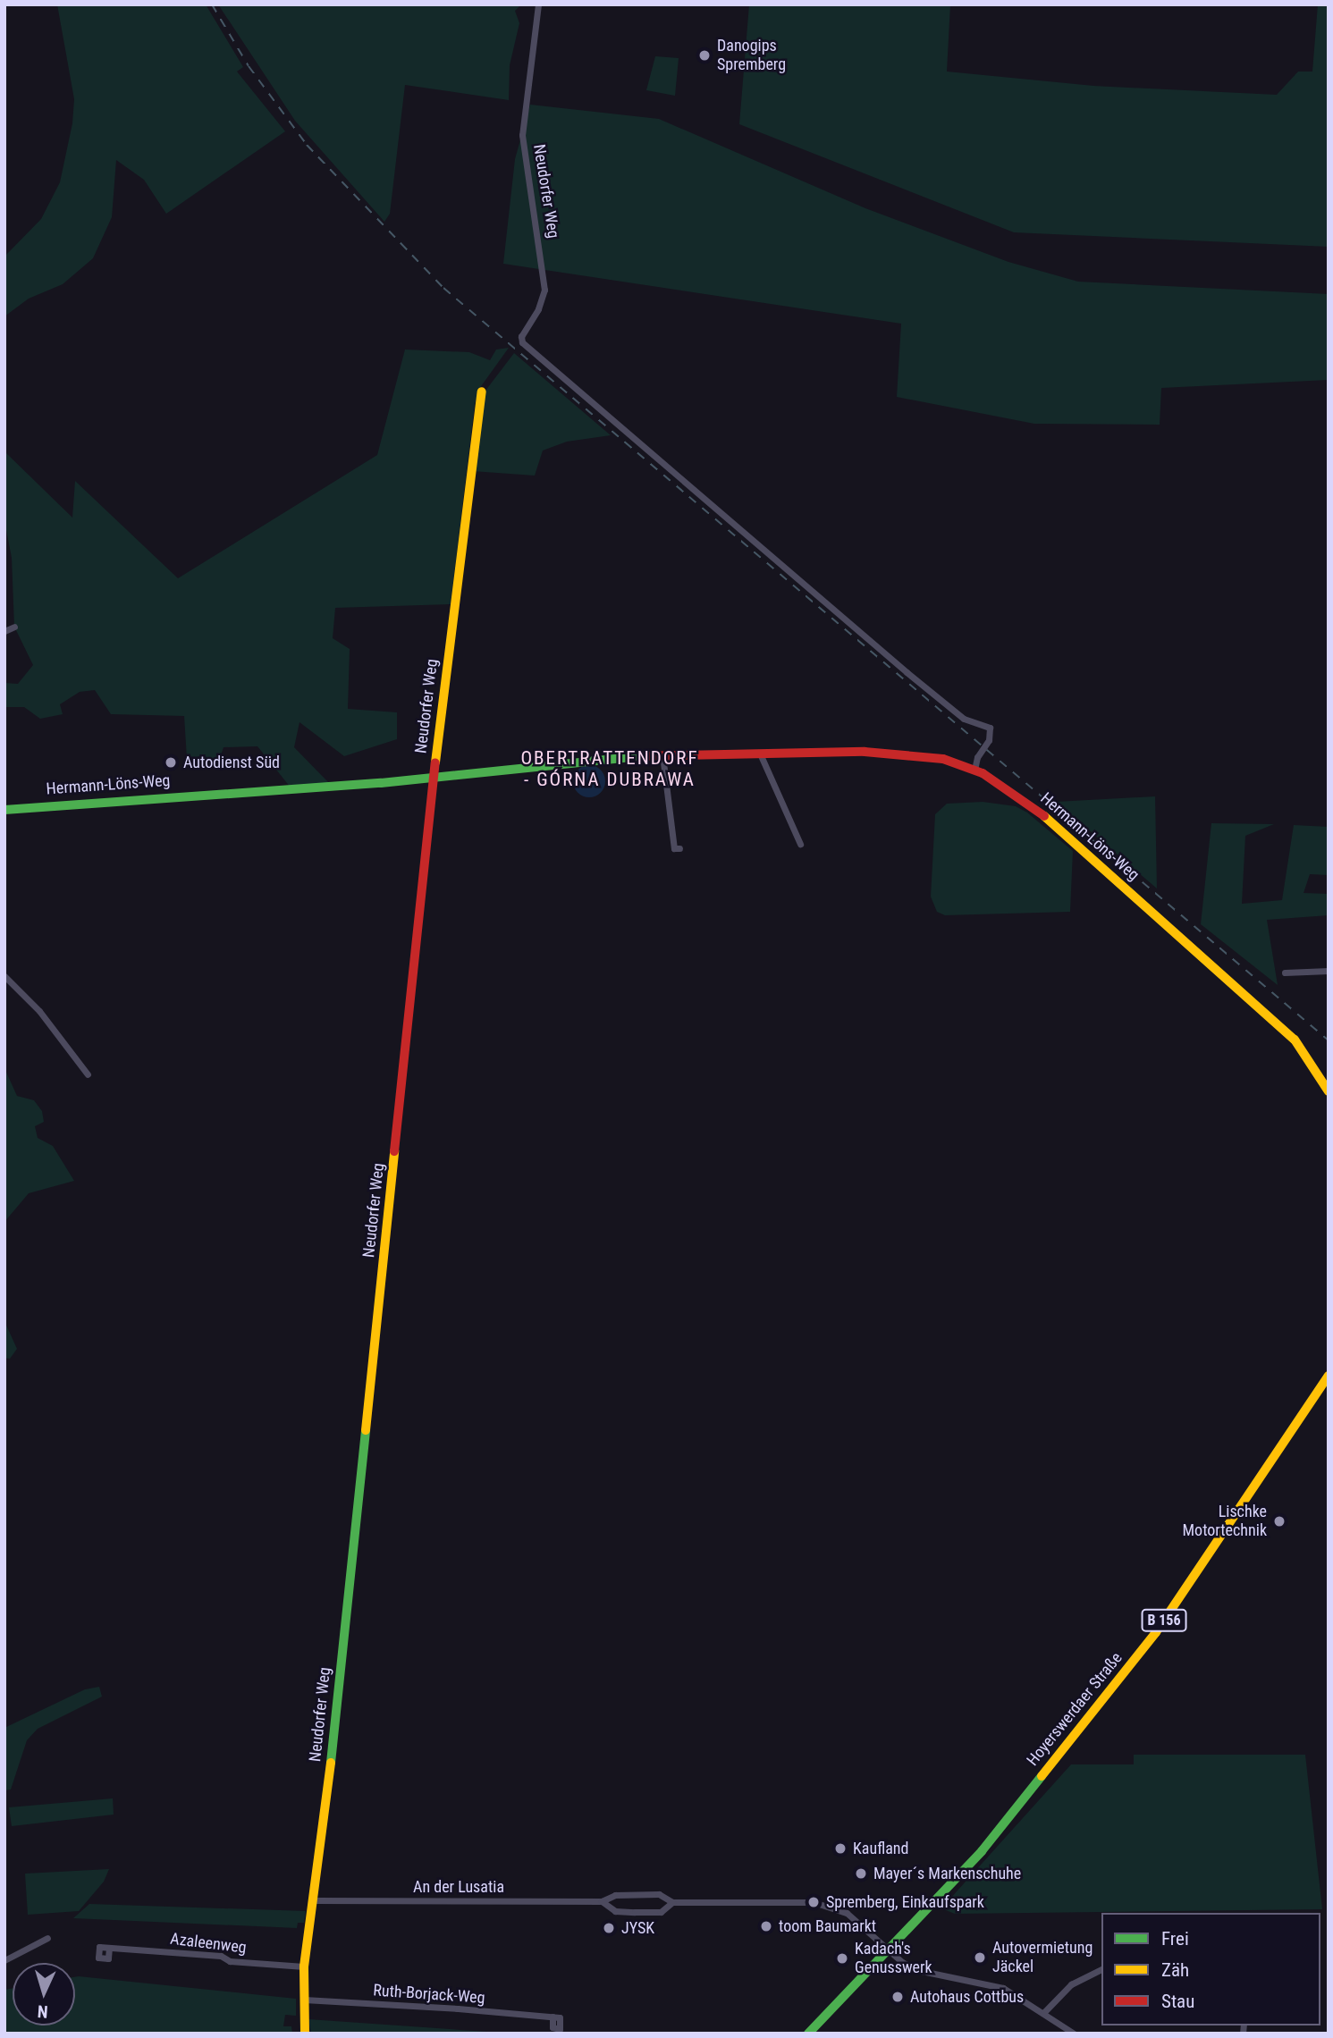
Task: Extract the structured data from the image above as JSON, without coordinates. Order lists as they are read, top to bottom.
{
  "streets": {
    "street": [
      "Neudorfer Weg",
      "Hermann-Löns-Weg",
      "B 156",
      "Hoyerswerdaer Straße",
      "An der Lusatia",
      "Azaleenweg",
      "Ruth-Borjack-Weg"
    ]
  },
  "crossings": [
    ["Neudorfer Weg", "Hermann-Löns-Weg"],
    ["Neudorfer Weg", "An der Lusatia"],
    ["Neudorfer Weg", "Azaleenweg"],
    ["Neudorfer Weg", "Ruth-Borjack-Weg"],
    ["Hoyerswerdaer Straße", "An der Lusatia"]
  ],
  "districts": ["OBERTRATTENDORF - GÓRNA DUBRAWA"],
  "places": [
    "Danogips Spremberg",
    "Autodienst Süd",
    "Lischke Motortechnik",
    "Kaufland",
    "Mayer´s Markenschuhe",
    "Spremberg, Einkaufspark",
    "toom Baumarkt",
    "JYSK",
    "Autovermietung Jäckel",
    "Kadach's Genusswerk",
    "Autohaus Cottbus"
  ],
  "legend": ["Frei", "Zäh", "Stau"],
  "north": "bottom"
}
